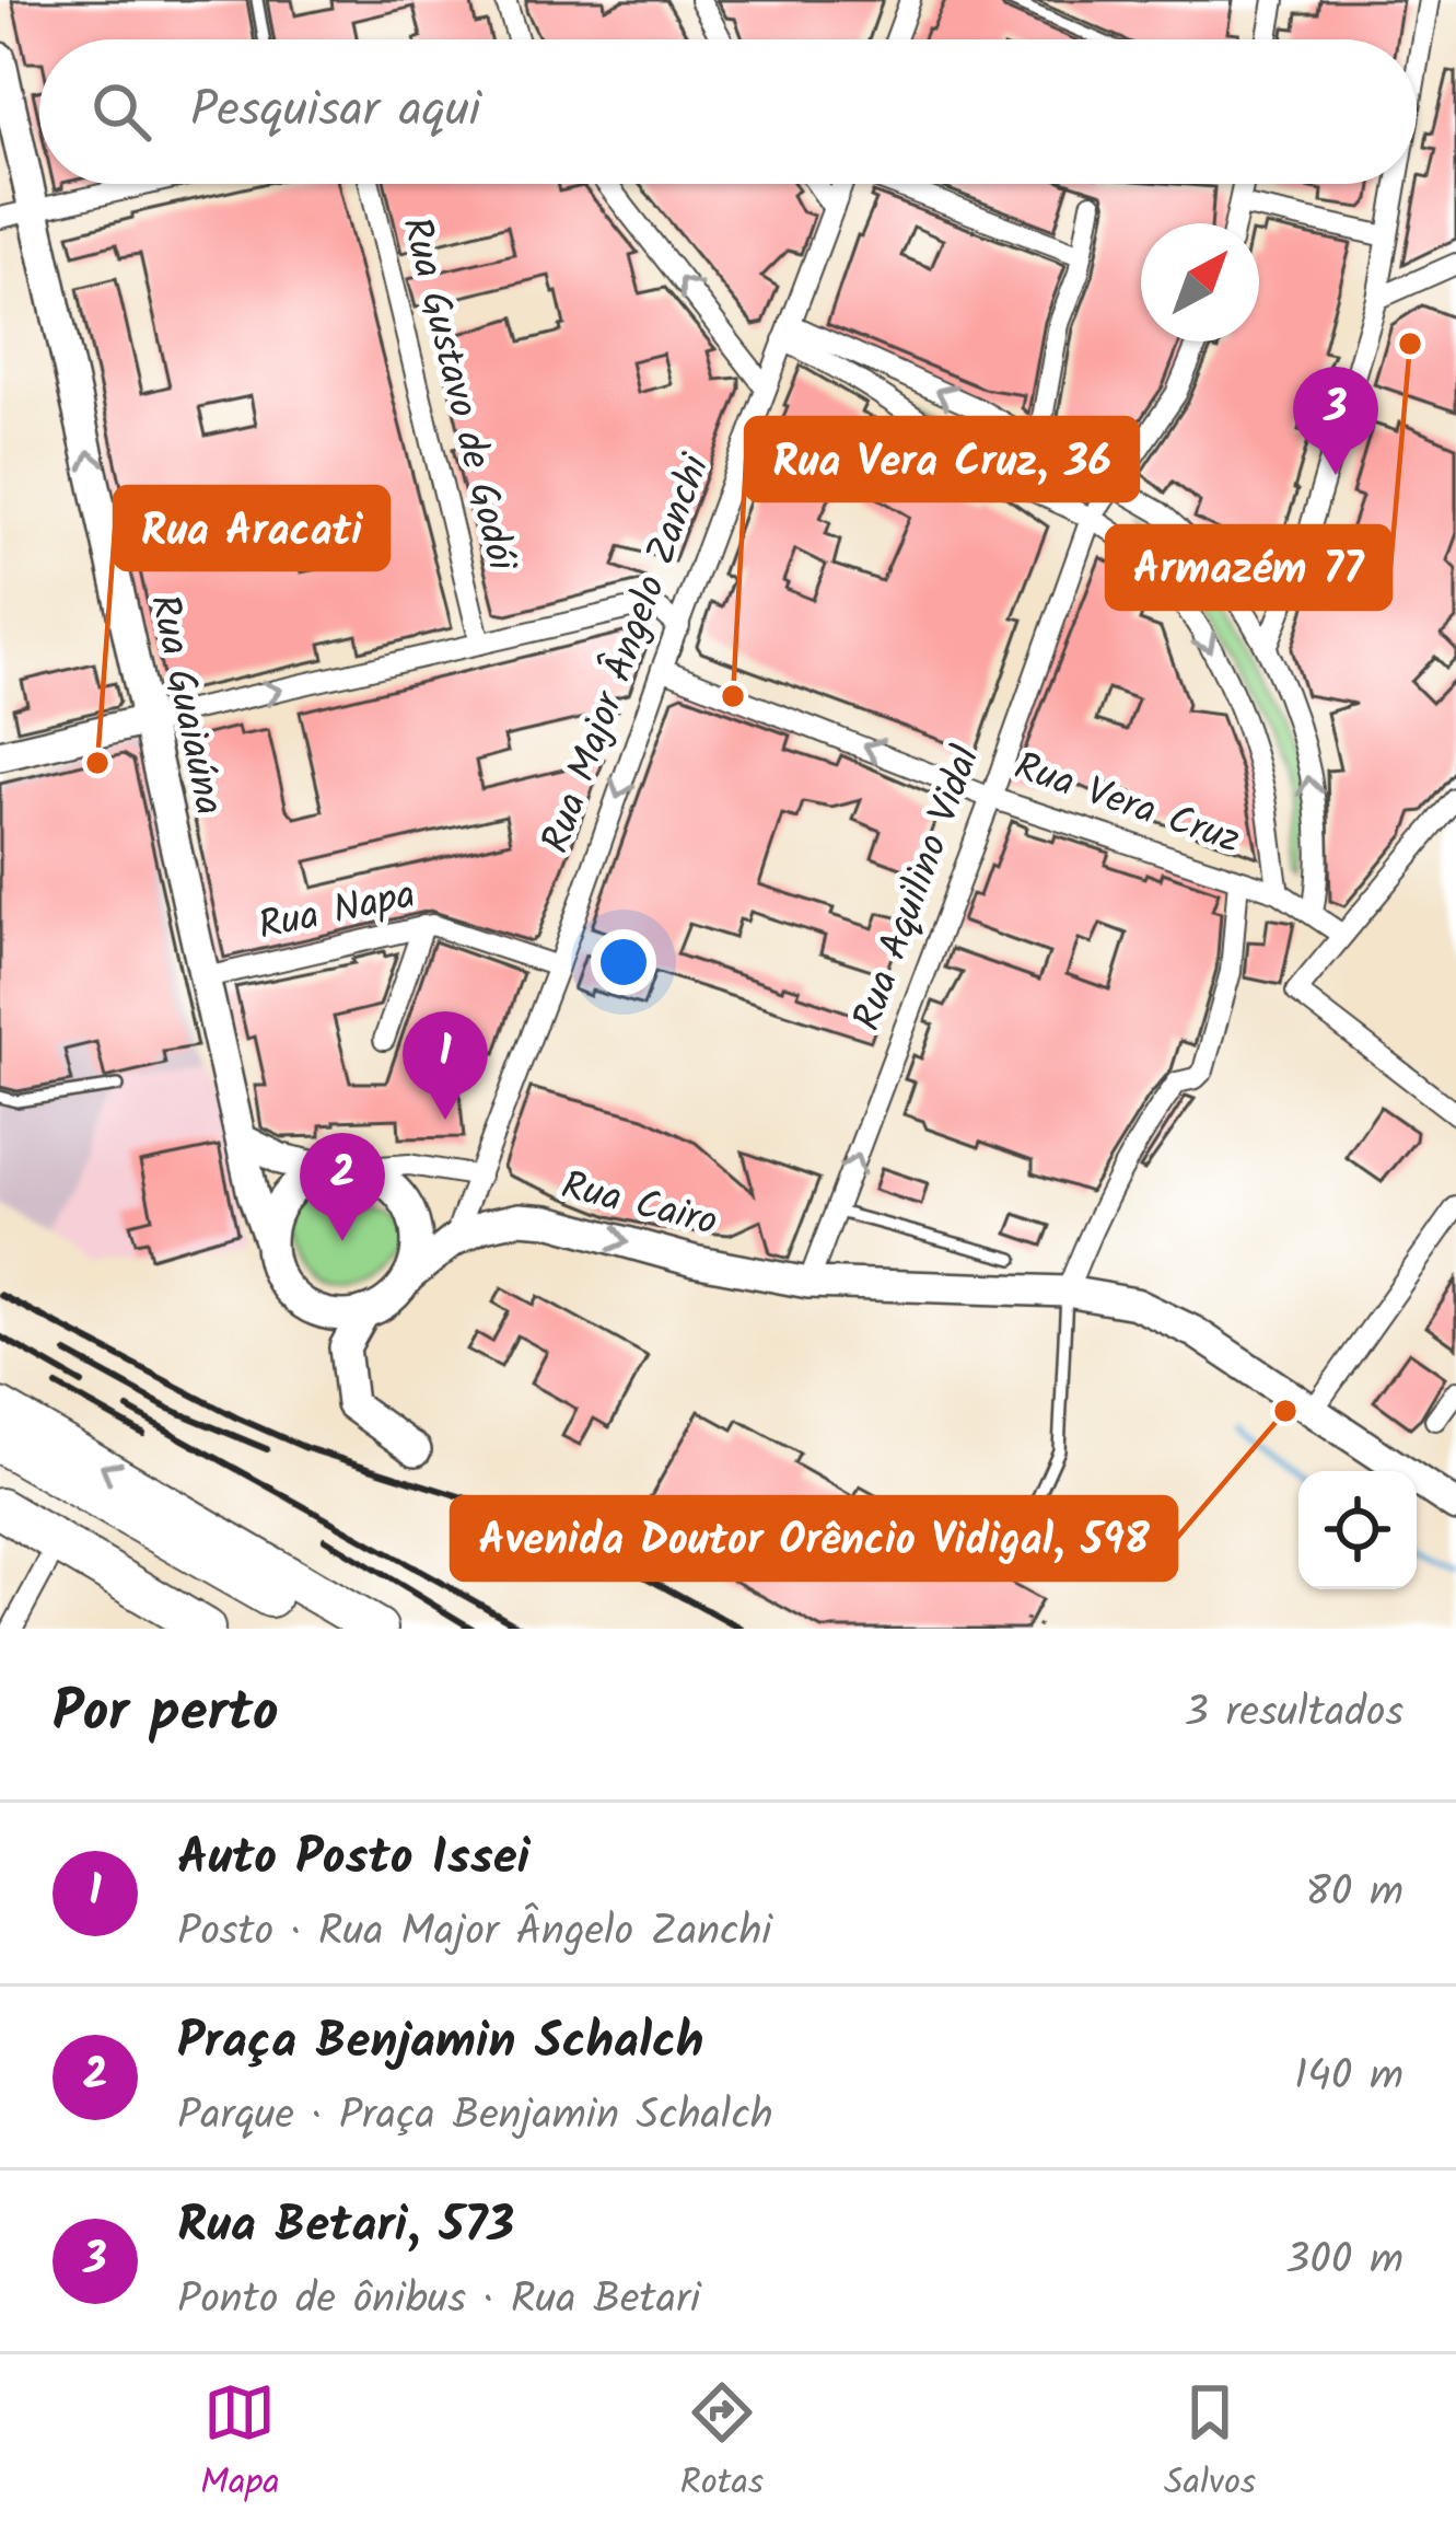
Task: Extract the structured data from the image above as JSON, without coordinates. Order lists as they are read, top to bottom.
{
  "streets": {
    "street": [
      "Rua Gustavo de Godói",
      "Rua Major Ângelo Zanchi",
      "Rua Guaiaúna",
      "Rua Vera Cruz",
      "Rua Aquilino Vidal",
      "Rua Napa",
      "Rua Cairo"
    ]
  },
  "crossings": [
    ["Rua Major Ângelo Zanchi", "Rua Guaiaúna"],
    ["Rua Major Ângelo Zanchi", "Rua Vera Cruz"],
    ["Rua Major Ângelo Zanchi", "Rua Napa"],
    ["Rua Major Ângelo Zanchi", "Rua Cairo"],
    ["Rua Guaiaúna", "Rua Napa"],
    ["Rua Vera Cruz", "Rua Aquilino Vidal"],
    ["Rua Aquilino Vidal", "Rua Cairo"]
  ],
  "one_way": ["Rua Guaiaúna", "Rua Vera Cruz", "Rua Aquilino Vidal"],
  "places": [
    "Armazém 77",
    "Rua Vera Cruz, 36",
    "Rua Aracati",
    "Avenida Doutor Orêncio Vidigal, 598"
  ],
  "north": "top right",
  "page": {
    "search": "Pesquisar aqui",
    "pins": ["3", "1", "2"],
    "heading": ["Por perto", "3 resultados"],
    "list": [
      {
        "mark": "1",
        "name": "Auto Posto Issei",
        "note": "Posto · Rua Major Ângelo Zanchi",
        "value": "80 m"
      },
      {
        "mark": "2",
        "name": "Praça Benjamin Schalch",
        "note": "Parque · Praça Benjamin Schalch",
        "value": "140 m"
      },
      {
        "mark": "3",
        "name": "Rua Betari, 573",
        "note": "Ponto de ônibus · Rua Betari",
        "value": "300 m"
      }
    ],
    "nav": ["Mapa", "Rotas", "Salvos"]
  }
}
